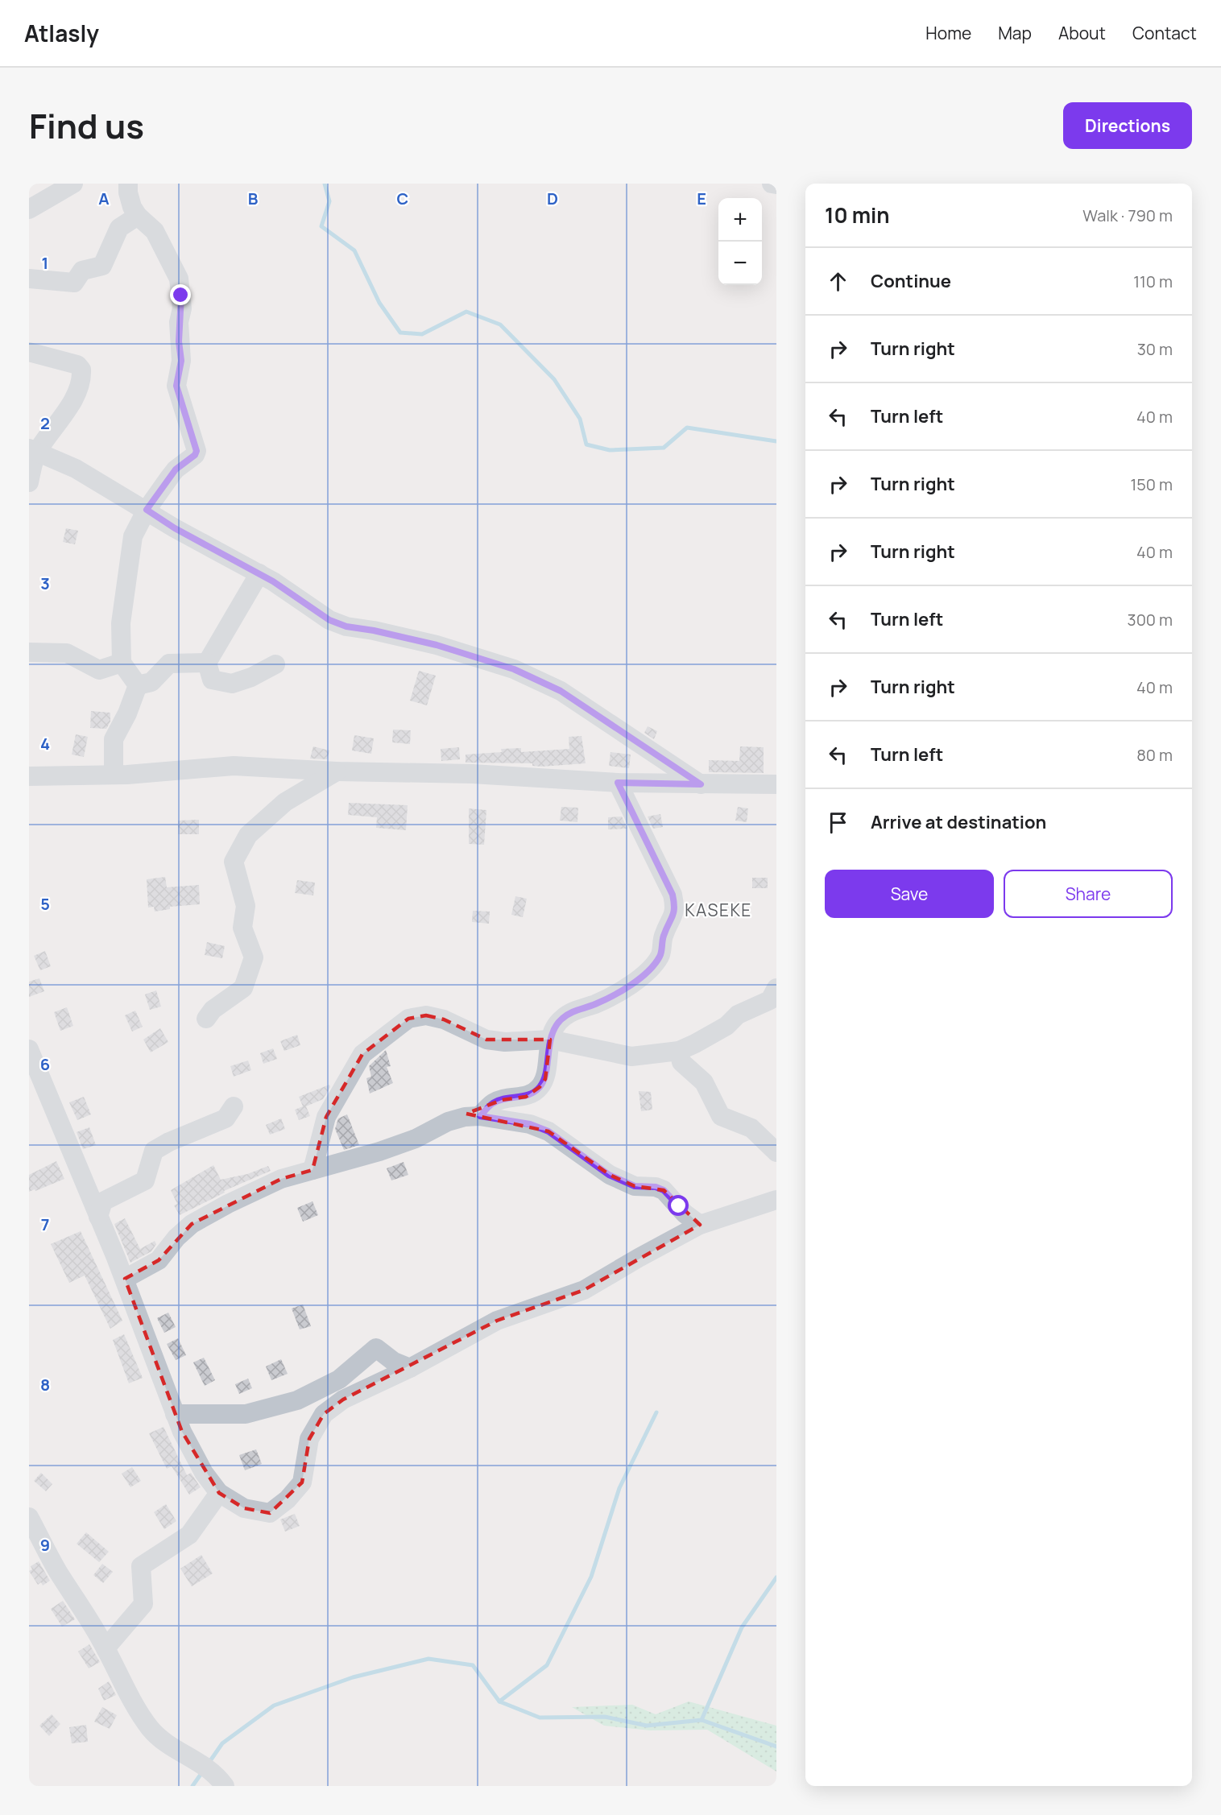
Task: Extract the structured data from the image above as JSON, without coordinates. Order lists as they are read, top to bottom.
{
  "districts": ["KASEKE"],
  "page": {
    "header": "Atlasly",
    "nav": [
      "Home",
      "Map",
      "About",
      "Contact"
    ],
    "title": "Find us",
    "buttons": [
      "Directions",
      ["Save", "Share"]
    ],
    "heading": ["10 min", "Walk · 790 m"],
    "map_buttons": ["+", "−"],
    "list": [
      ["Continue", "110 m"],
      ["Turn right", "30 m"],
      ["Turn left", "40 m"],
      ["Turn right", "150 m"],
      ["Turn right", "40 m"],
      ["Turn left", "300 m"],
      ["Turn right", "40 m"],
      ["Turn left", "80 m"],
      "Arrive at destination"
    ]
  },
  "grid": {
    "columns": [
      "A",
      "B",
      "C",
      "D",
      "E"
    ],
    "rows": [
      "1",
      "2",
      "3",
      "4",
      "5",
      "6",
      "7",
      "8",
      "9"
    ]
  }
}
